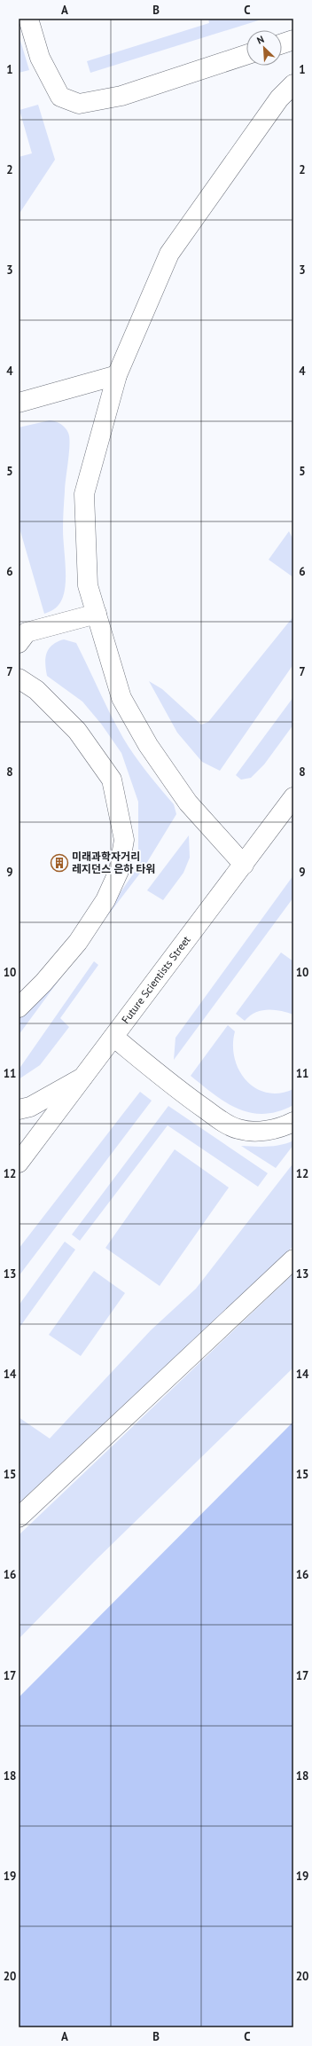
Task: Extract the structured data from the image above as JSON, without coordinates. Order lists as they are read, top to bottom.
{
  "streets": {
    "street": ["Future Scientists Street"]
  },
  "places": {
    "building": ["미래과학자거리 레지던스 은하 타워"]
  },
  "north": "top left",
  "grid": {
    "columns": ["A", "B", "C"],
    "rows": [
      "1",
      "2",
      "3",
      "4",
      "5",
      "6",
      "7",
      "8",
      "9",
      "10",
      "11",
      "12",
      "13",
      "14",
      "15",
      "16",
      "17",
      "18",
      "19",
      "20"
    ]
  }
}
